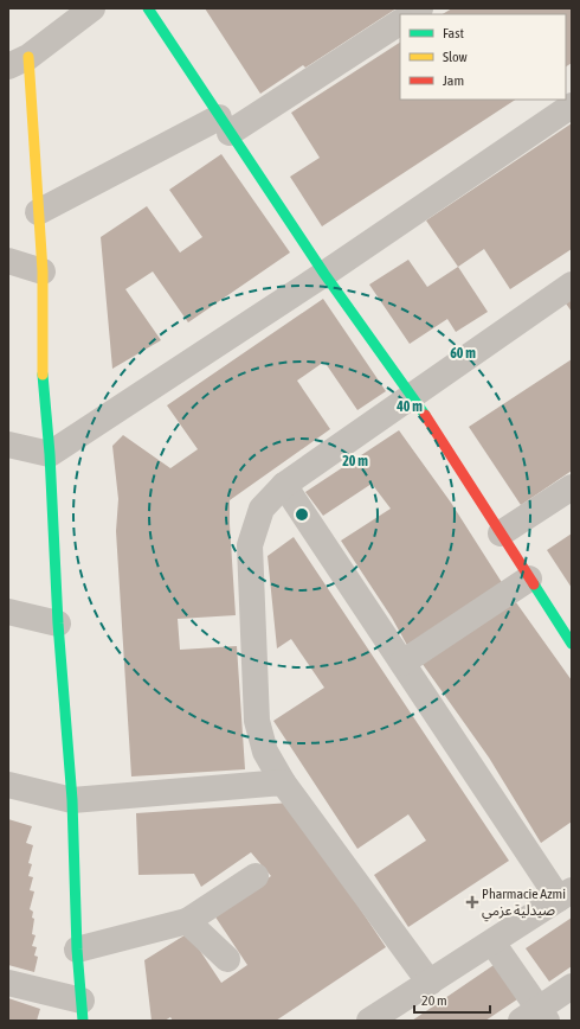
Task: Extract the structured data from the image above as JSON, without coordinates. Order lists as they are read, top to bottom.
{
  "places": {
    "health": ["Pharmacie Azmi صيدلية عزمي"]
  },
  "legend": ["Fast", "Slow", "Jam"],
  "scale_bar": "20 m",
  "rings": ["60 m", "40 m", "20 m"]
}
